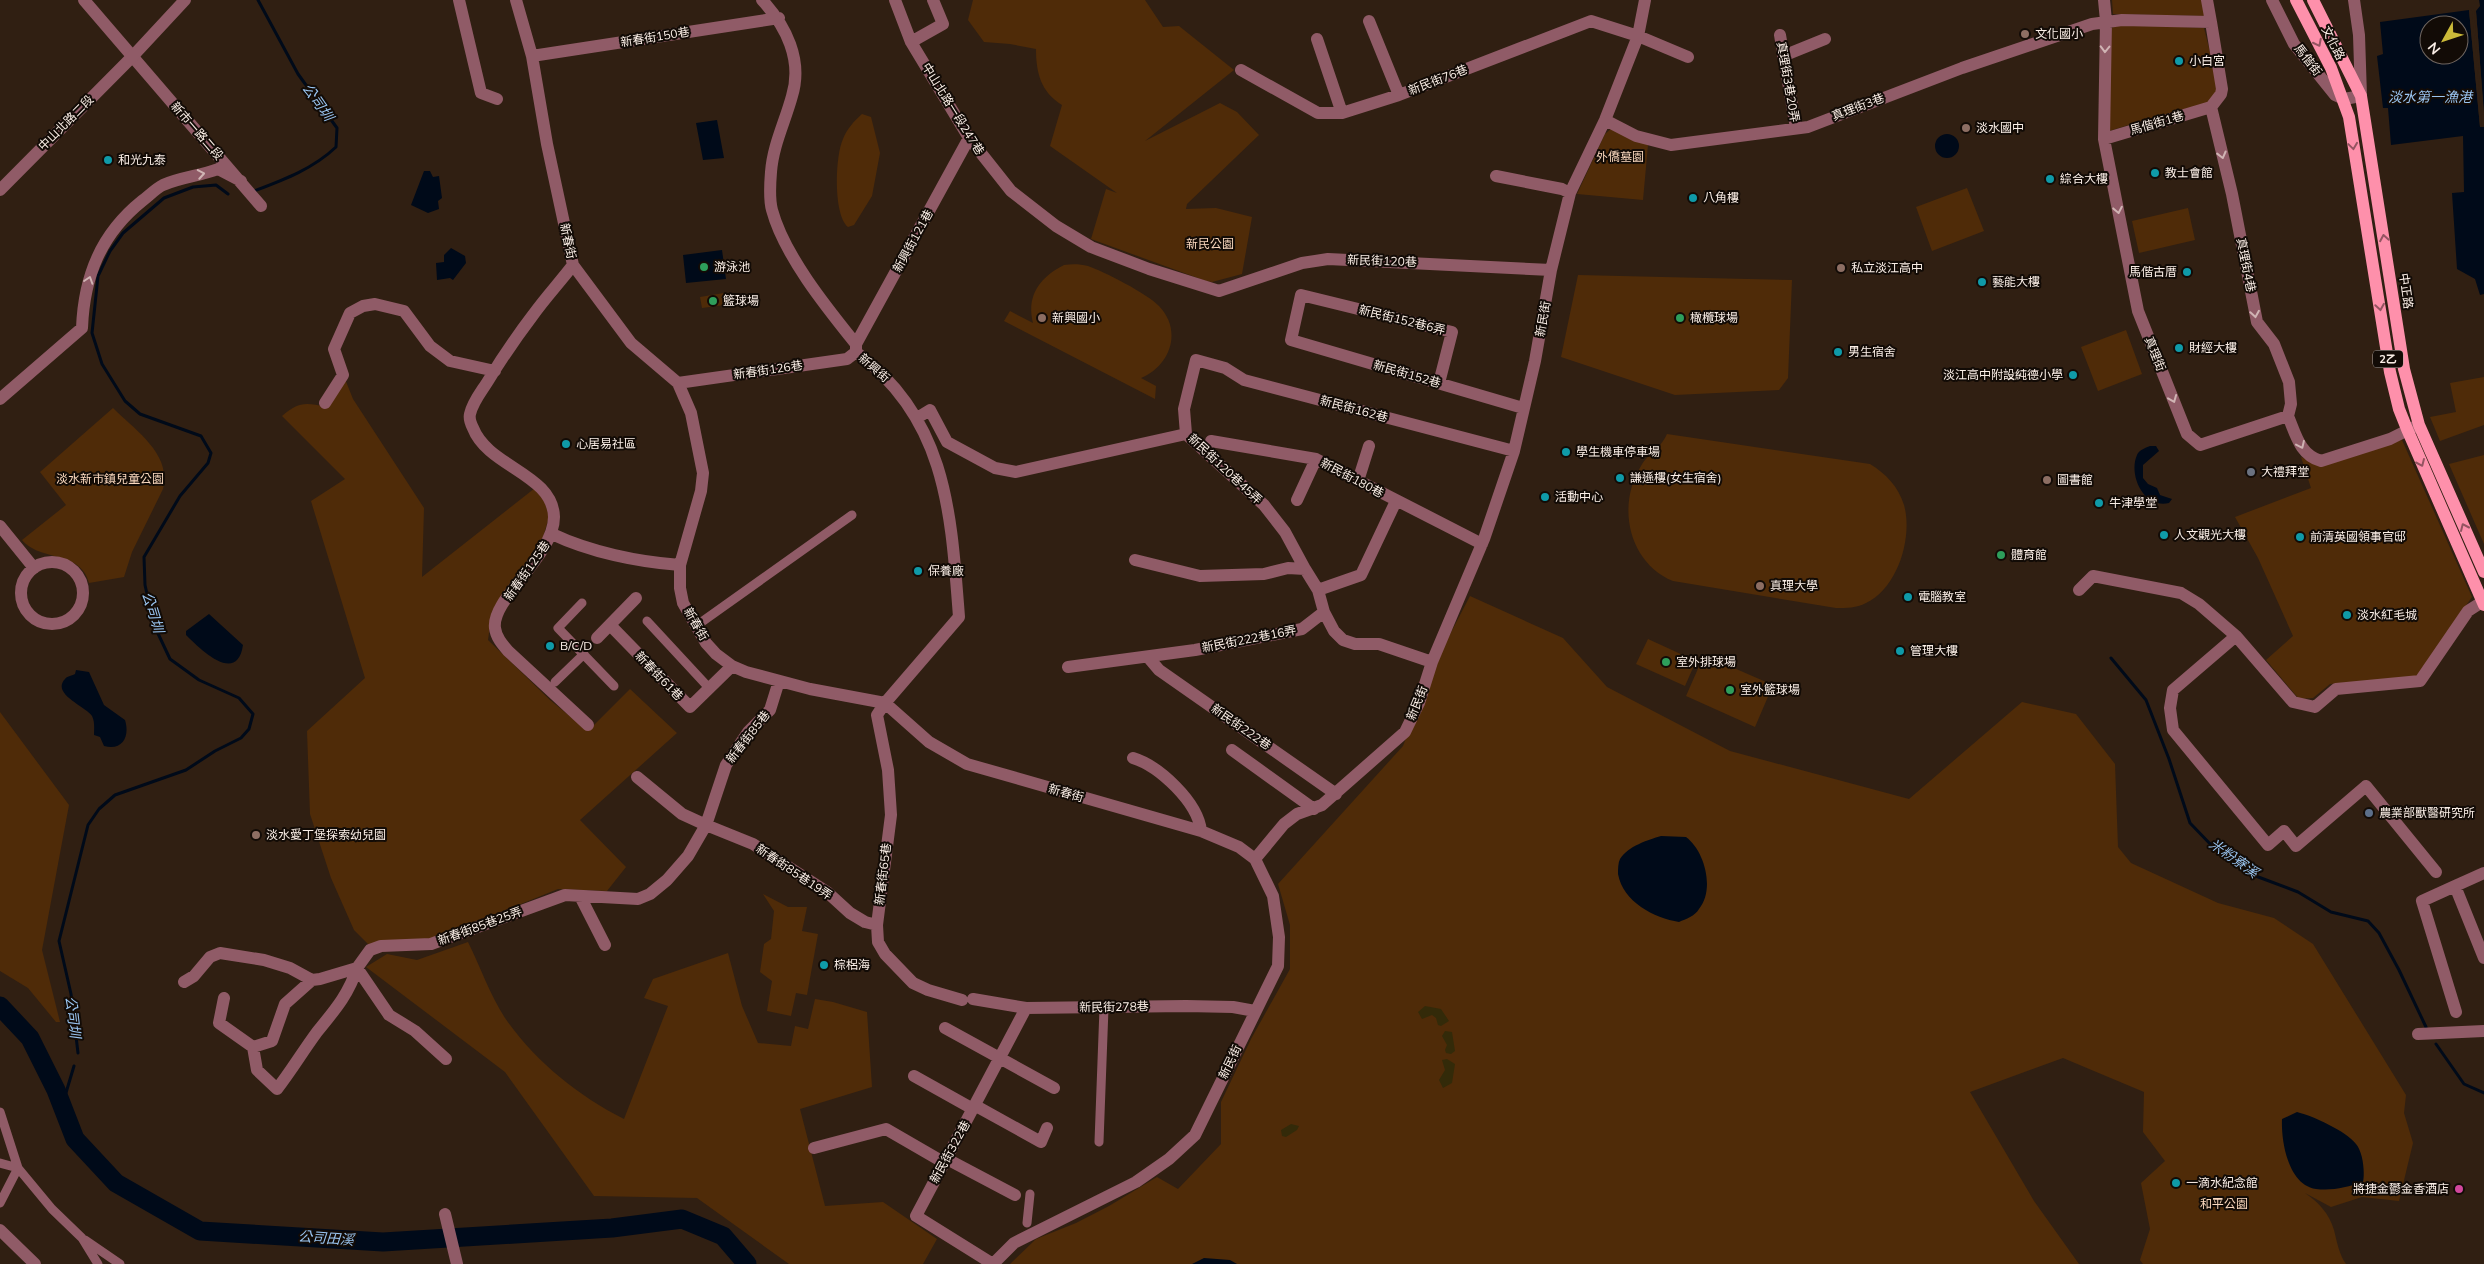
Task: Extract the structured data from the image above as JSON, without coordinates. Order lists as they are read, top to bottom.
{
  "streets": {
    "main road": ["文化路", "中正路", "2乙"],
    "street": [
      "新春街150巷",
      "馬偕街",
      "新民街76巷",
      "真理街3巷20弄",
      "真理街3巷",
      "中山北路一段247巷",
      "中山北路二段",
      "馬偕街1巷",
      "新市一路二段",
      "新春街",
      "新興街121巷",
      "新民街120巷",
      "真理街4巷",
      "新民街",
      "新民街152巷6弄",
      "真理街",
      "新興街",
      "新春街126巷",
      "新民街152巷",
      "新民街162巷",
      "新民街120巷45弄",
      "新民街180巷",
      "新春街125巷",
      "新民街222巷16弄",
      "新春街61巷",
      "新民街222巷",
      "新春街85巷",
      "新春街85巷19弄",
      "新春街65巷",
      "新春街85巷25弄",
      "新民街278巷",
      "新民街322巷"
    ]
  },
  "crossings": [
    ["新春街150巷", "新春街"],
    ["新春街150巷", "新興街"],
    ["文化路", "馬偕街"],
    ["文化路", "中正路"],
    ["文化路", "2乙"],
    ["馬偕街", "2乙"],
    ["新民街76巷", "新民街"],
    ["真理街3巷20弄", "真理街3巷"],
    ["真理街3巷", "新民街"],
    ["真理街3巷", "真理街"],
    ["中山北路一段247巷", "新興街121巷"],
    ["中山北路一段247巷", "新民街120巷"],
    ["中山北路二段", "新市一路二段"],
    ["馬偕街1巷", "真理街4巷"],
    ["馬偕街1巷", "真理街"],
    ["新春街", "新民街"],
    ["新春街", "新興街"],
    ["新春街", "新春街126巷"],
    ["新春街", "新春街125巷"],
    ["新春街", "新春街85巷"],
    ["新春街", "新春街65巷"],
    ["新興街121巷", "新興街"],
    ["新興街121巷", "新春街126巷"],
    ["新民街120巷", "新民街"],
    ["真理街4巷", "真理街"],
    ["新民街", "新民街152巷"],
    ["新民街", "新民街162巷"],
    ["新民街", "新民街180巷"],
    ["新民街", "新民街222巷"],
    ["新民街", "新民街278巷"],
    ["新民街", "新民街322巷"],
    ["新民街152巷6弄", "新民街152巷"],
    ["新興街", "新春街126巷"],
    ["新興街", "新春街65巷"],
    ["新民街162巷", "新民街120巷45弄"],
    ["新民街222巷16弄", "新民街222巷"],
    ["新春街85巷", "新春街85巷19弄"],
    ["新春街85巷", "新春街85巷25弄"],
    ["新春街85巷19弄", "新春街65巷"],
    ["新春街85巷19弄", "新春街85巷25弄"],
    ["新春街65巷", "新民街278巷"],
    ["新民街278巷", "新民街322巷"]
  ],
  "one_way": ["真理街4巷", "中正路", "真理街"],
  "water": [
    "淡水第一漁港",
    "公司圳",
    "米粉寮溪",
    "公司田溪"
  ],
  "parks": [
    "外僑墓園",
    "新民公園",
    "淡水新市鎮兒童公園",
    "和平公園"
  ],
  "places": [
    "文化國小",
    "小白宮",
    "淡水國中",
    "和光九泰",
    "教士會館",
    "綜合大樓",
    "八角樓",
    "游泳池",
    "私立淡江高中",
    "馬偕古厝",
    "藝能大樓",
    "籃球場",
    "新興國小",
    "橄欖球場",
    "財經大樓",
    "男生宿舍",
    "淡江高中附設純德小學",
    "心居易社區",
    "學生機車停車場",
    "大禮拜堂",
    "謙遜樓(女生宿舍)",
    "圖書館",
    "活動中心",
    "牛津學堂",
    "人文觀光大樓",
    "前清英國領事官邸",
    "體育館",
    "保養廠",
    "真理大學",
    "電腦教室",
    "淡水紅毛城",
    "B/C/D",
    "管理大樓",
    "室外排球場",
    "室外籃球場",
    "農業部獸醫研究所",
    "淡水愛丁堡探索幼兒園",
    "棕梠海",
    "一滴水紀念館",
    "將捷金鬱金香酒店"
  ],
  "north": "bottom left"
}
